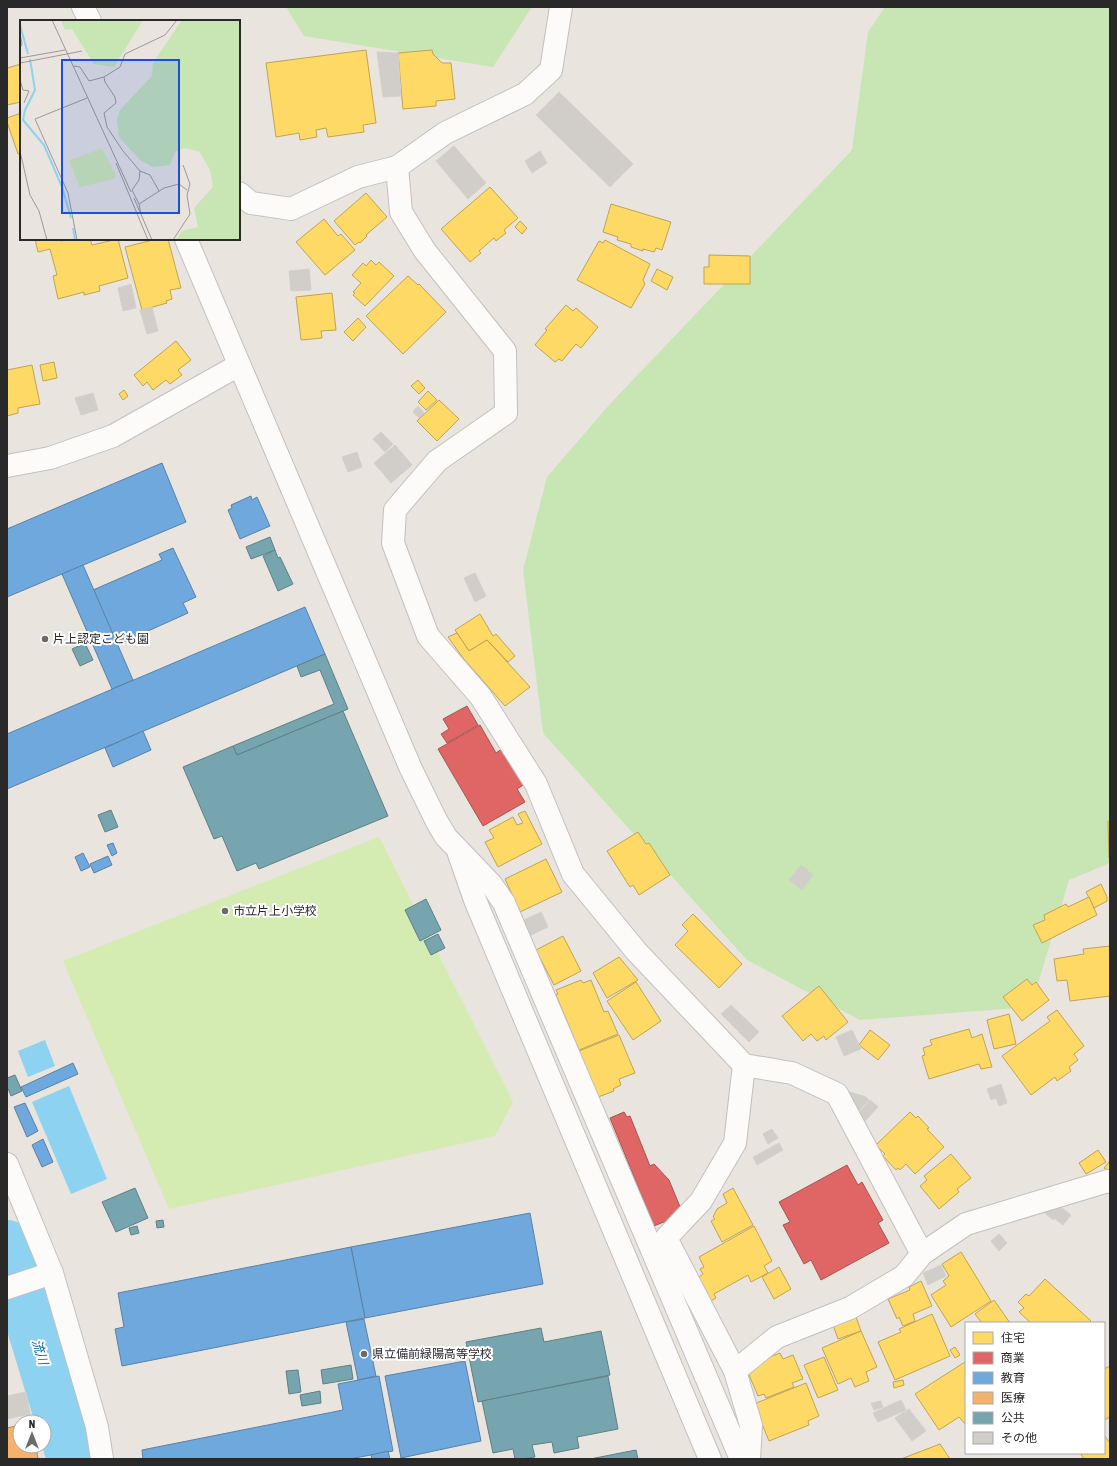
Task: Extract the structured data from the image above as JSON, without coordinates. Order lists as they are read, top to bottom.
{
  "water": ["流川"],
  "places": ["片上認定こども園", "市立片上小学校", "県立備前緑陽高等学校"],
  "legend": [
    "住宅",
    "商業",
    "教育",
    "医療",
    "公共",
    "その他"
  ],
  "north": "top"
}
